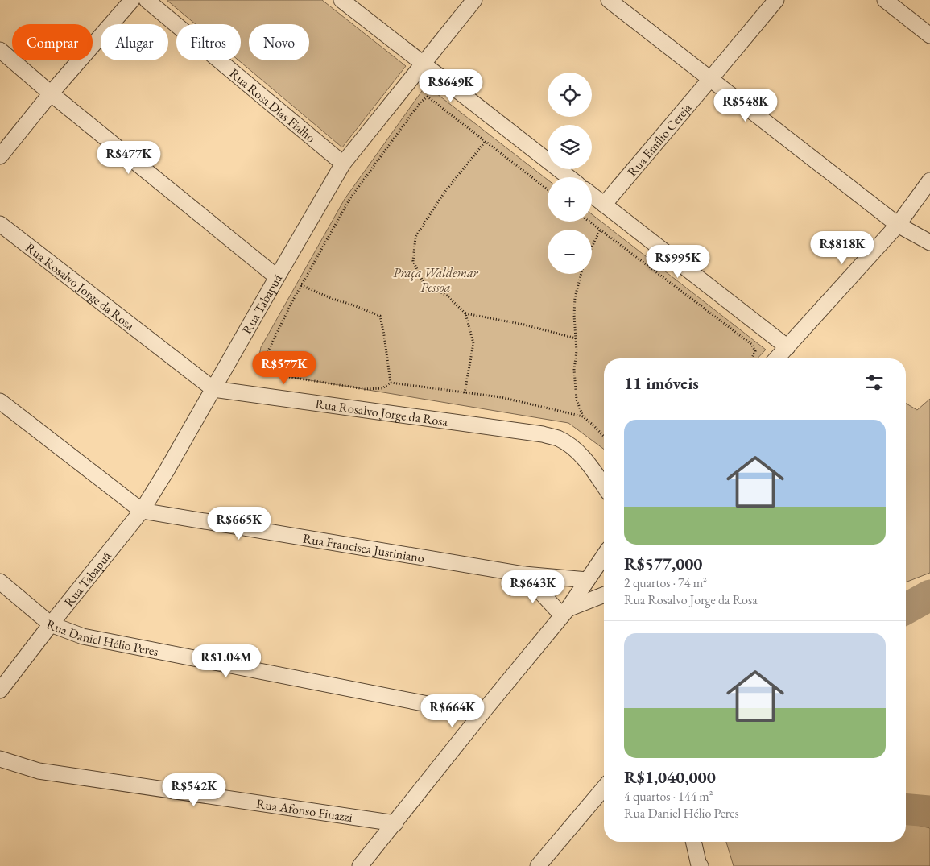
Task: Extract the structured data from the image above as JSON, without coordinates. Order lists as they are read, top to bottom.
{
  "streets": {
    "street": [
      "Rua Rosa Dias Fialho",
      "Rua Emílio Cereja",
      "Rua Rosalvo Jorge da Rosa",
      "Rua Tabapuã",
      "Rua Francisca Justiniano",
      "Rua Daniel Hélio Peres",
      "Rua Afonso Finazzi"
    ]
  },
  "crossings": [
    ["Rua Rosa Dias Fialho", "Rua Tabapuã"],
    ["Rua Rosalvo Jorge da Rosa", "Rua Tabapuã"],
    ["Rua Tabapuã", "Rua Francisca Justiniano"],
    ["Rua Tabapuã", "Rua Daniel Hélio Peres"]
  ],
  "parks": ["Praça Waldemar Pessoa"],
  "page": {
    "chip": [
      "Comprar",
      "Alugar",
      "Filtros",
      "Novo"
    ],
    "price": [
      "R$649K",
      "R$548K",
      "R$477K",
      "R$818K",
      "R$995K",
      "R$577K",
      "R$665K",
      "R$643K",
      "R$1.04M",
      "R$664K",
      "R$542K"
    ],
    "map_buttons": ["+", "−"],
    "heading": "11 imóveis",
    "list": [
      {
        "name": "R$577,000",
        "note": "2 quartos · 74 m² · Rua Rosalvo Jorge da Rosa"
      },
      {
        "name": "R$1,040,000",
        "note": "4 quartos · 144 m² · Rua Daniel Hélio Peres"
      }
    ]
  }
}
